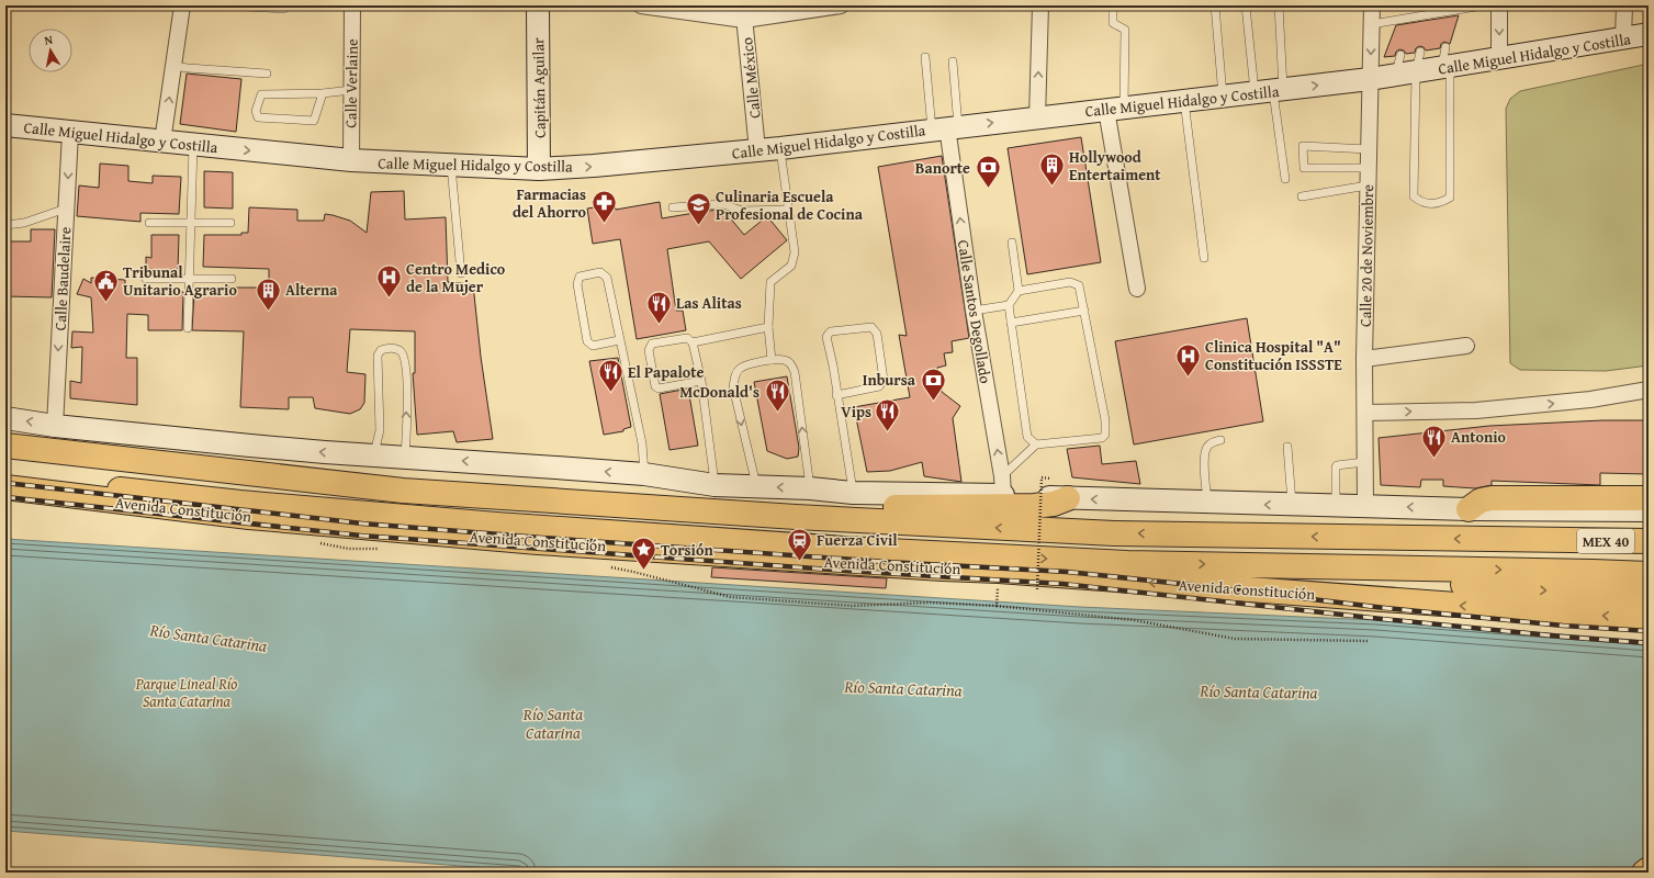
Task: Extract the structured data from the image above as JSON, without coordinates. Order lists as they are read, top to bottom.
{
  "streets": {
    "main road": ["Avenida Constitución", "MEX 40"],
    "street": [
      "Calle Miguel Hidalgo y Costilla",
      "Calle México",
      "Calle Verlaine",
      "Capitán Aguilar",
      "Calle 20 de Noviembre",
      "Calle Baudelaire",
      "Calle Santos Degollado"
    ]
  },
  "crossings": [
    ["Calle Miguel Hidalgo y Costilla", "Calle México"],
    ["Calle Miguel Hidalgo y Costilla", "Calle Verlaine"],
    ["Calle Miguel Hidalgo y Costilla", "Capitán Aguilar"],
    ["Calle Miguel Hidalgo y Costilla", "Calle 20 de Noviembre"],
    ["Calle Miguel Hidalgo y Costilla", "Calle Baudelaire"],
    ["Calle Miguel Hidalgo y Costilla", "Calle Santos Degollado"]
  ],
  "one_way": ["Calle Baudelaire", "Calle Santos Degollado"],
  "water": ["Río Santa Catarina"],
  "parks": ["Parque Lineal Río Santa Catarina"],
  "places": {
    "building": ["Hollywood Entertaiment", "Alterna"],
    "bank": ["Banorte", "Inbursa"],
    "pharmacy": ["Farmacias del Ahorro"],
    "school or university": ["Culinaria Escuela Profesional de Cocina"],
    "hospital": ["Centro Medico de la Mujer", "Clinica Hospital \"A\" Constitución ISSSTE"],
    "public building": ["Tribunal Unitario Agrario"],
    "restaurant": [
      "Las Alitas",
      "El Papalote",
      "McDonald's",
      "Vips",
      "Antonio"
    ],
    "station": ["Fuerza Civil"],
    "place": ["Torsión"]
  },
  "north": "top"
}
